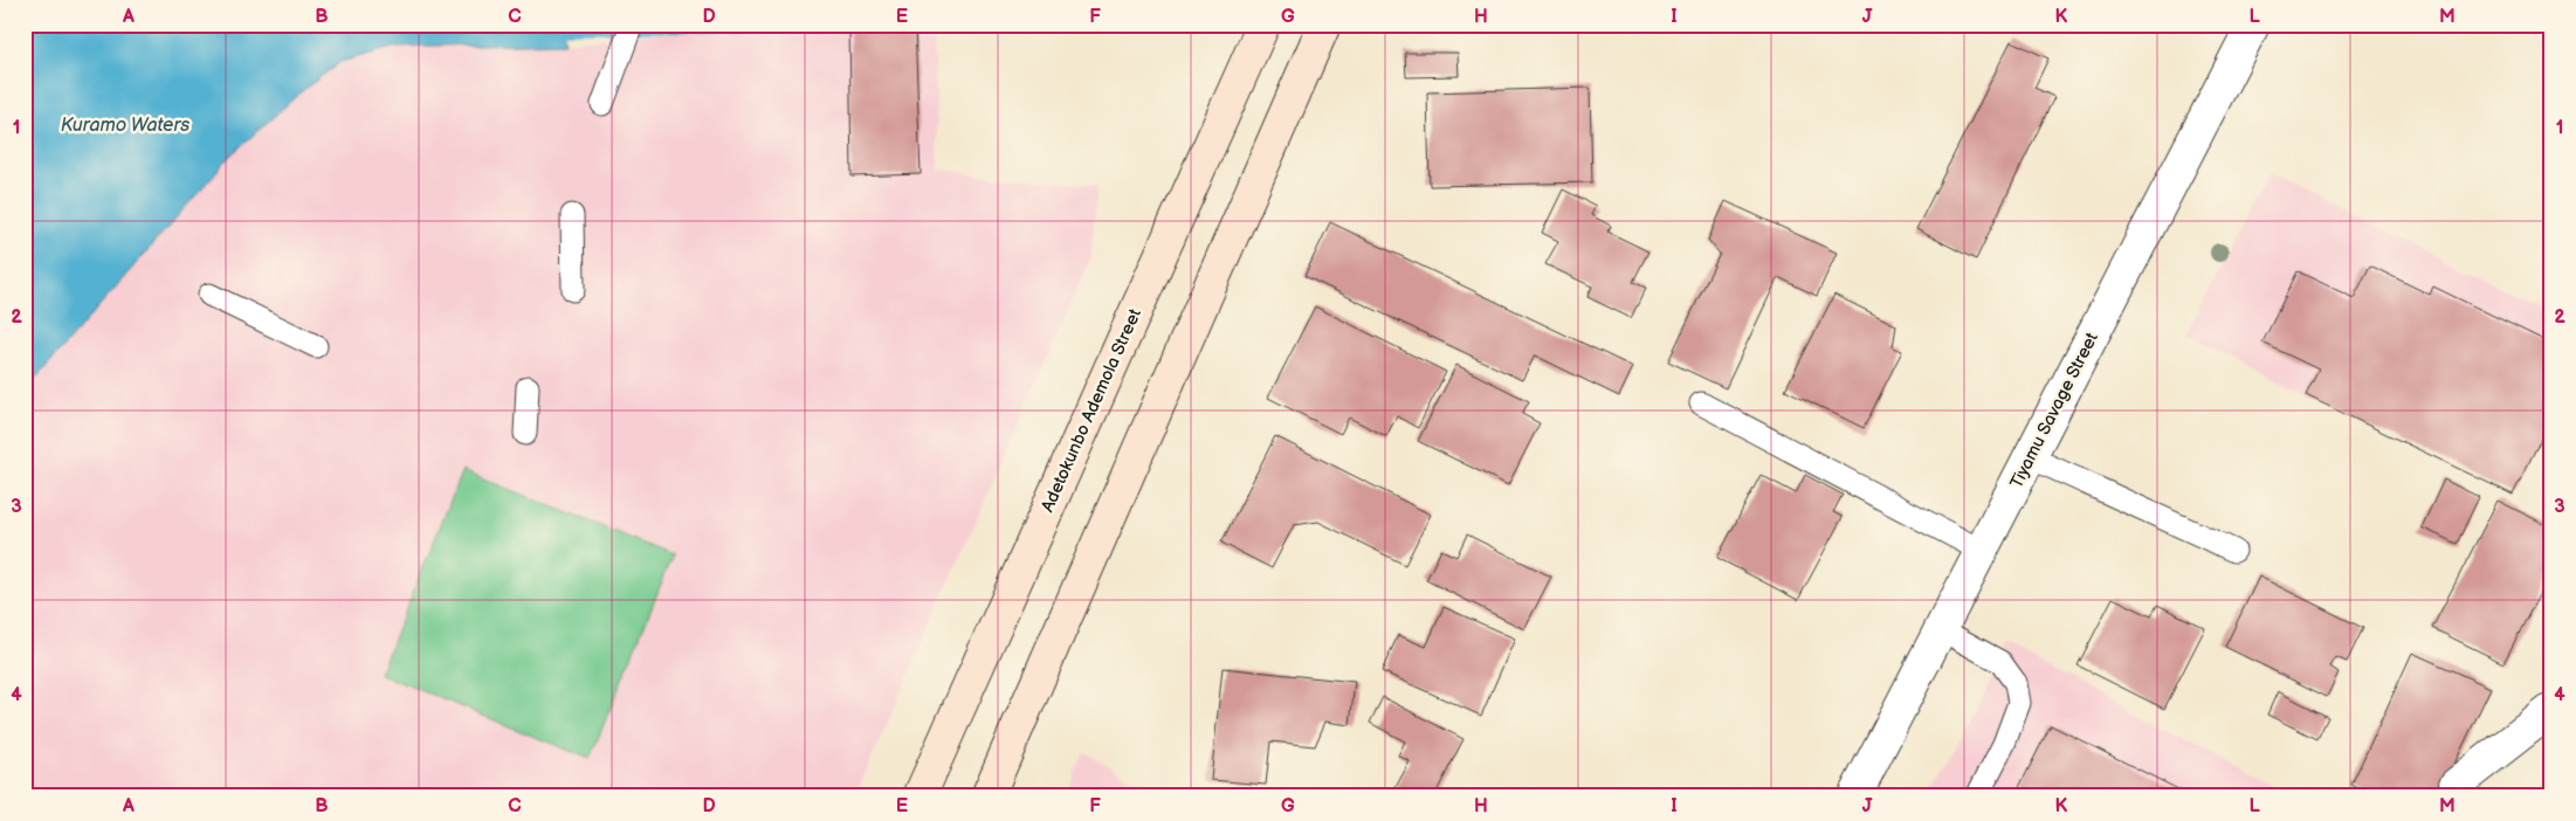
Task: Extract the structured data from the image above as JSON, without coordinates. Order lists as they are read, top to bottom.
{
  "streets": {
    "main road": ["Adetokunbo Ademola Street"],
    "street": ["Tiyamu Savage Street"]
  },
  "water": ["Kuramo Waters"],
  "grid": {
    "columns": [
      "A",
      "B",
      "C",
      "D",
      "E",
      "F",
      "G",
      "H",
      "I",
      "J",
      "K",
      "L",
      "M"
    ],
    "rows": [
      "1",
      "2",
      "3",
      "4"
    ]
  }
}
